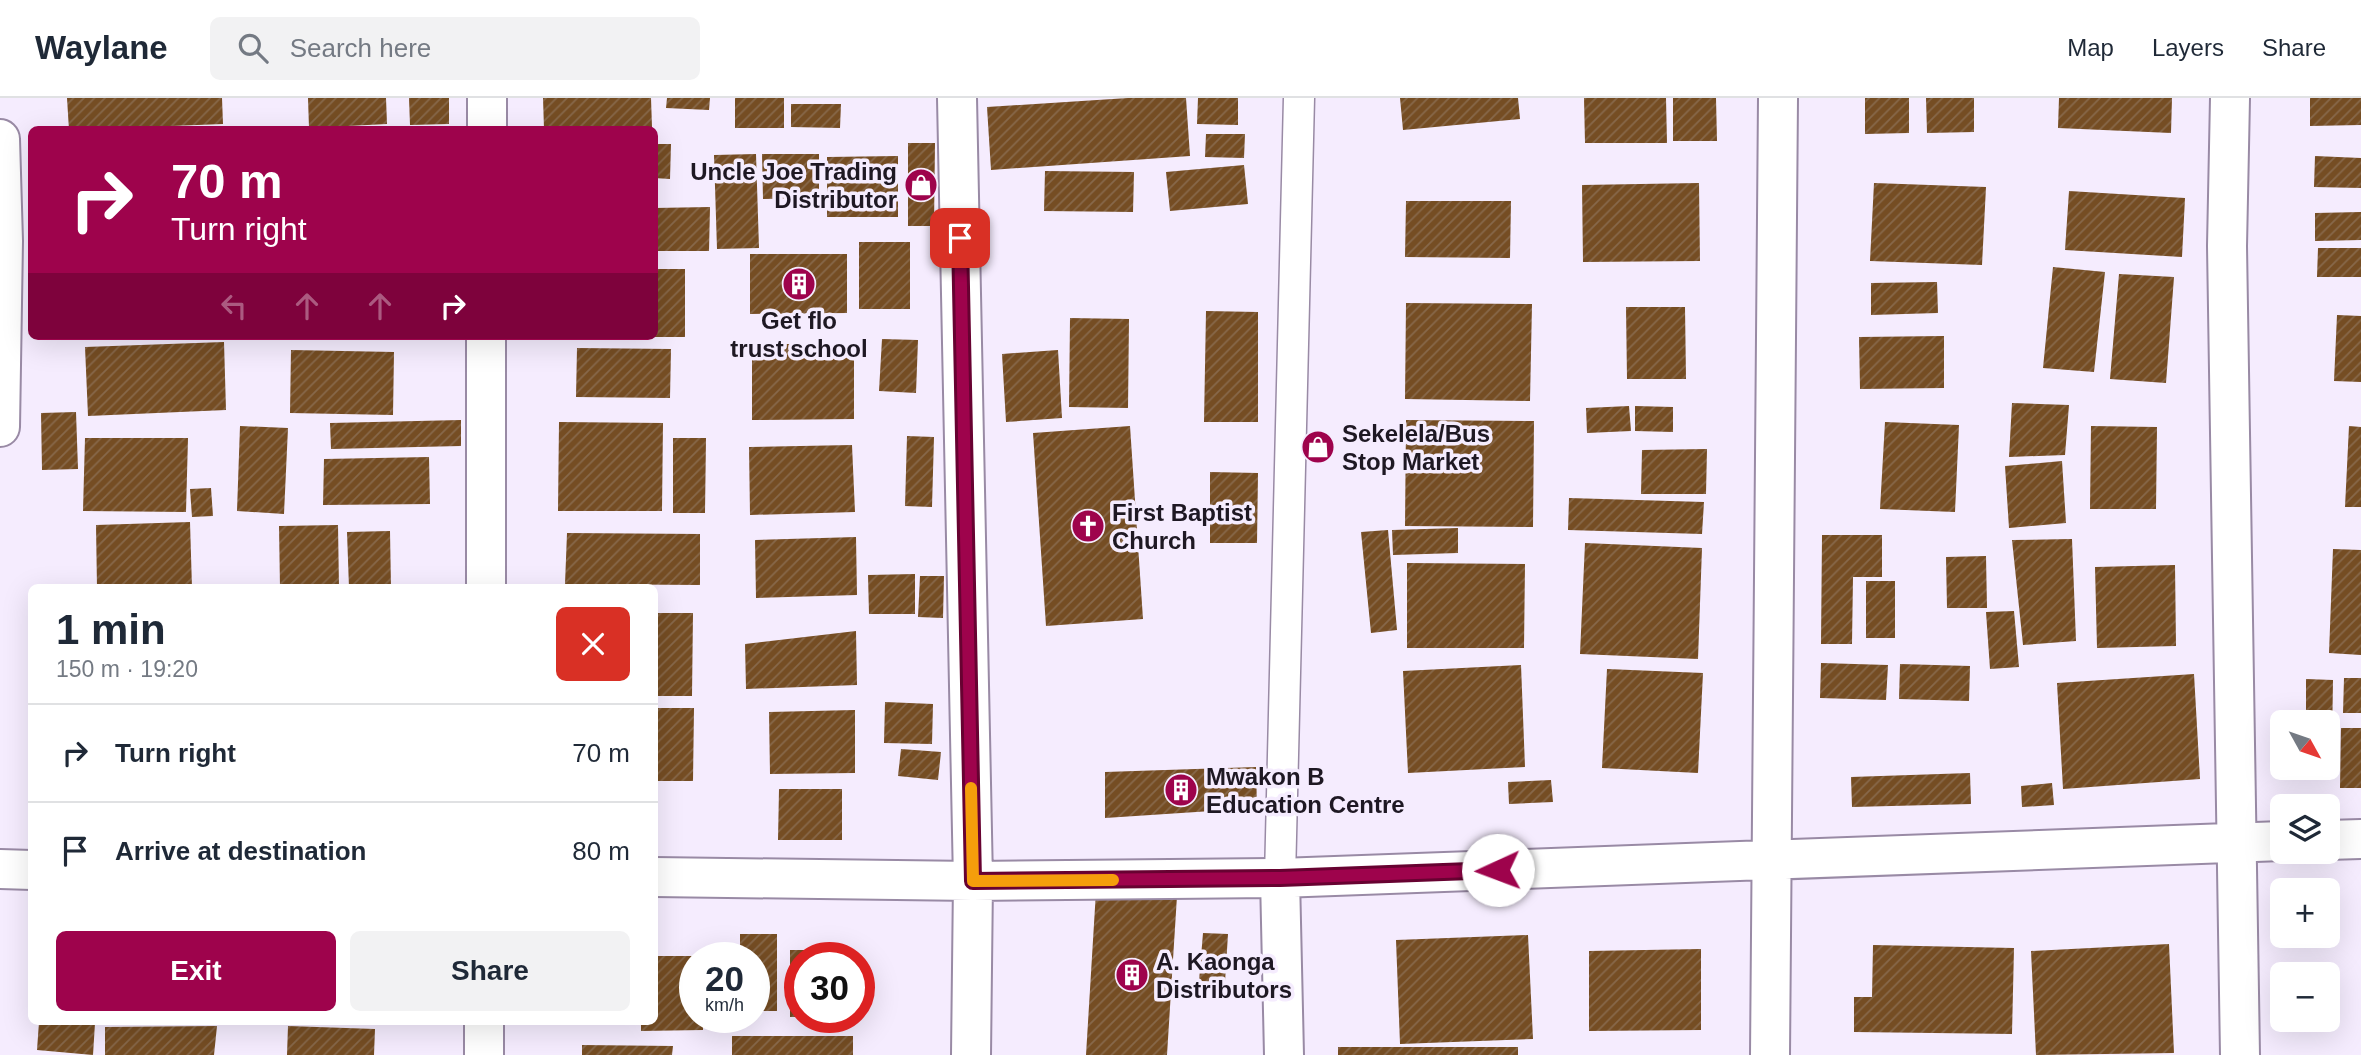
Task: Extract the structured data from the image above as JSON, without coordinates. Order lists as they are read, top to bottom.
{
  "places": {
    "shop": ["Uncle Joe Trading Distributor", "Sekelela/Bus Stop Market"],
    "building": ["Get flo trust school", "Mwakon B Education Centre", "A. Kaonga Distributors"],
    "church": ["First Baptist Church"]
  },
  "north": "bottom right",
  "page": {
    "header": "Waylane",
    "search": "Search here",
    "nav": ["Map", "Layers", "Share"],
    "turn": ["70 m", "Turn right"],
    "heading": ["1 min", "150 m · 19:20"],
    "list": [
      {
        "name": "Turn right",
        "value": "70 m"
      },
      {
        "name": "Arrive at destination",
        "value": "80 m"
      }
    ],
    "map_buttons": ["+", "−"],
    "buttons": ["Exit", "Share"],
    "speed": "20 km/h",
    "limit": "30"
  }
}
